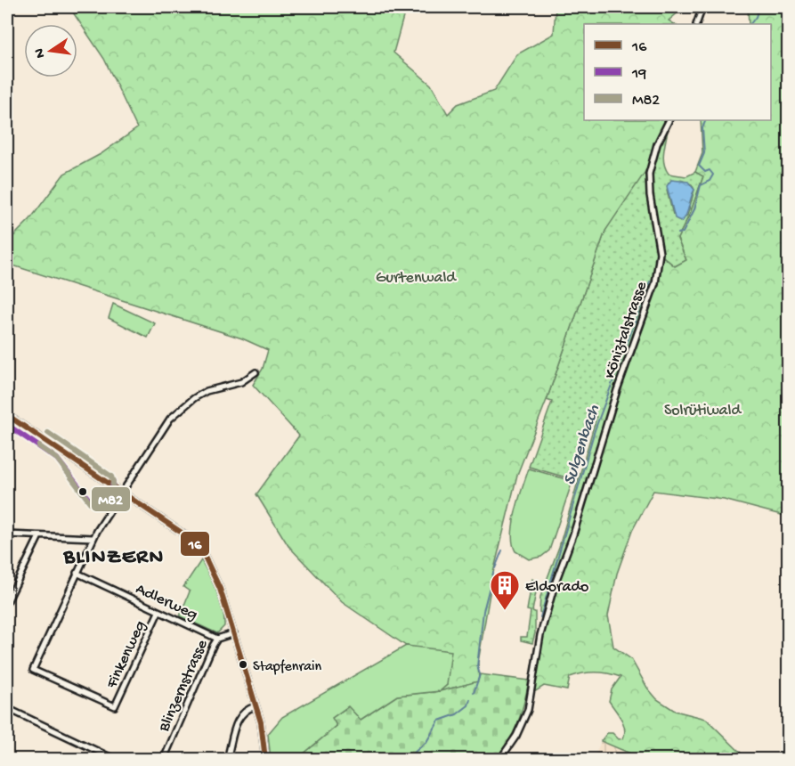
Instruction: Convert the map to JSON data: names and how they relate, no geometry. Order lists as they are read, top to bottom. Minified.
{"streets":{"street":["Köniztalstrasse","Adlerweg","Finkenweg","Blinzernstrasse"]},"crossings":[["Adlerweg","Finkenweg"],["Adlerweg","Blinzernstrasse"]],"districts":["BLINZERN"],"water":["Sulgenbach"],"parks":["Gurtenwald","Solrütiwald"],"places":{"building":["Eldorado"],"other":["Stapfenrain"]},"lines":["transit line 16","transit line 19","transit line M82"],"legend":["16","19","M82"],"north":"left"}
